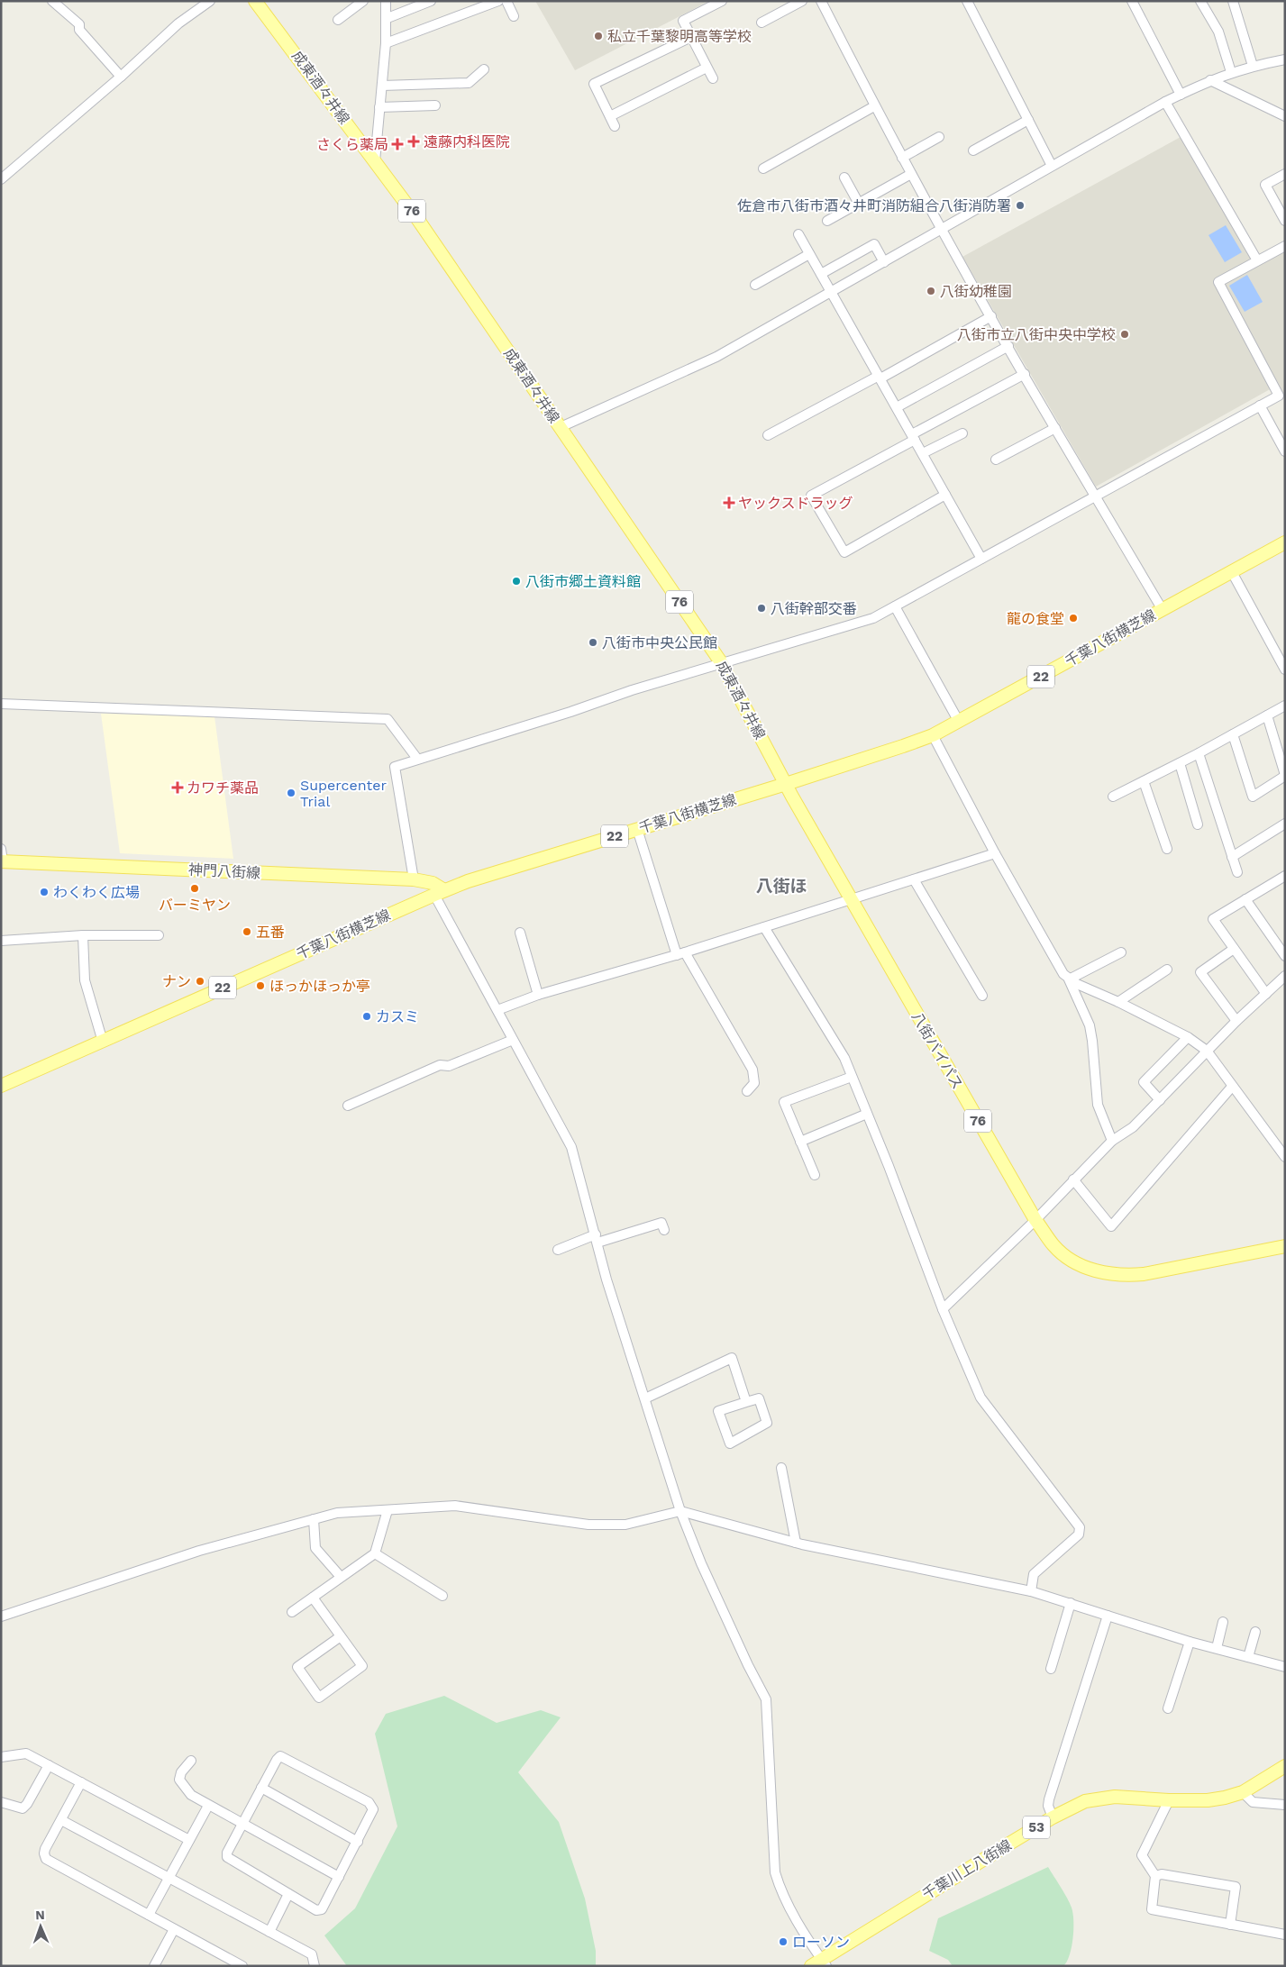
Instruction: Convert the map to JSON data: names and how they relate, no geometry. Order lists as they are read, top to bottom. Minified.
{"streets":{"main road":["成東酒々井線","76","千葉八街横芝線","22","神門八街線","八街バイパス","53","千葉川上八街線"]},"crossings":[["成東酒々井線","千葉八街横芝線"],["成東酒々井線","八街バイパス"],["千葉八街横芝線","神門八街線"],["千葉八街横芝線","八街バイパス"]],"districts":["八街ほ"],"places":{"other":["私立千葉黎明高等学校","佐倉市八街市酒々井町消防組合八街消防署","八街幼稚園","八街市立八街中央中学校","八街市郷土資料館","八街幹部交番","龍の食堂","八街市中央公民館","Supercenter Trial","バーミヤン","わくわく広場","五番","ナン","ほっかほっか亭","カスミ","ローソン"],"health":["遠藤内科医院","さくら薬局","ヤックスドラッグ","カワチ薬品"]},"north":"top"}
